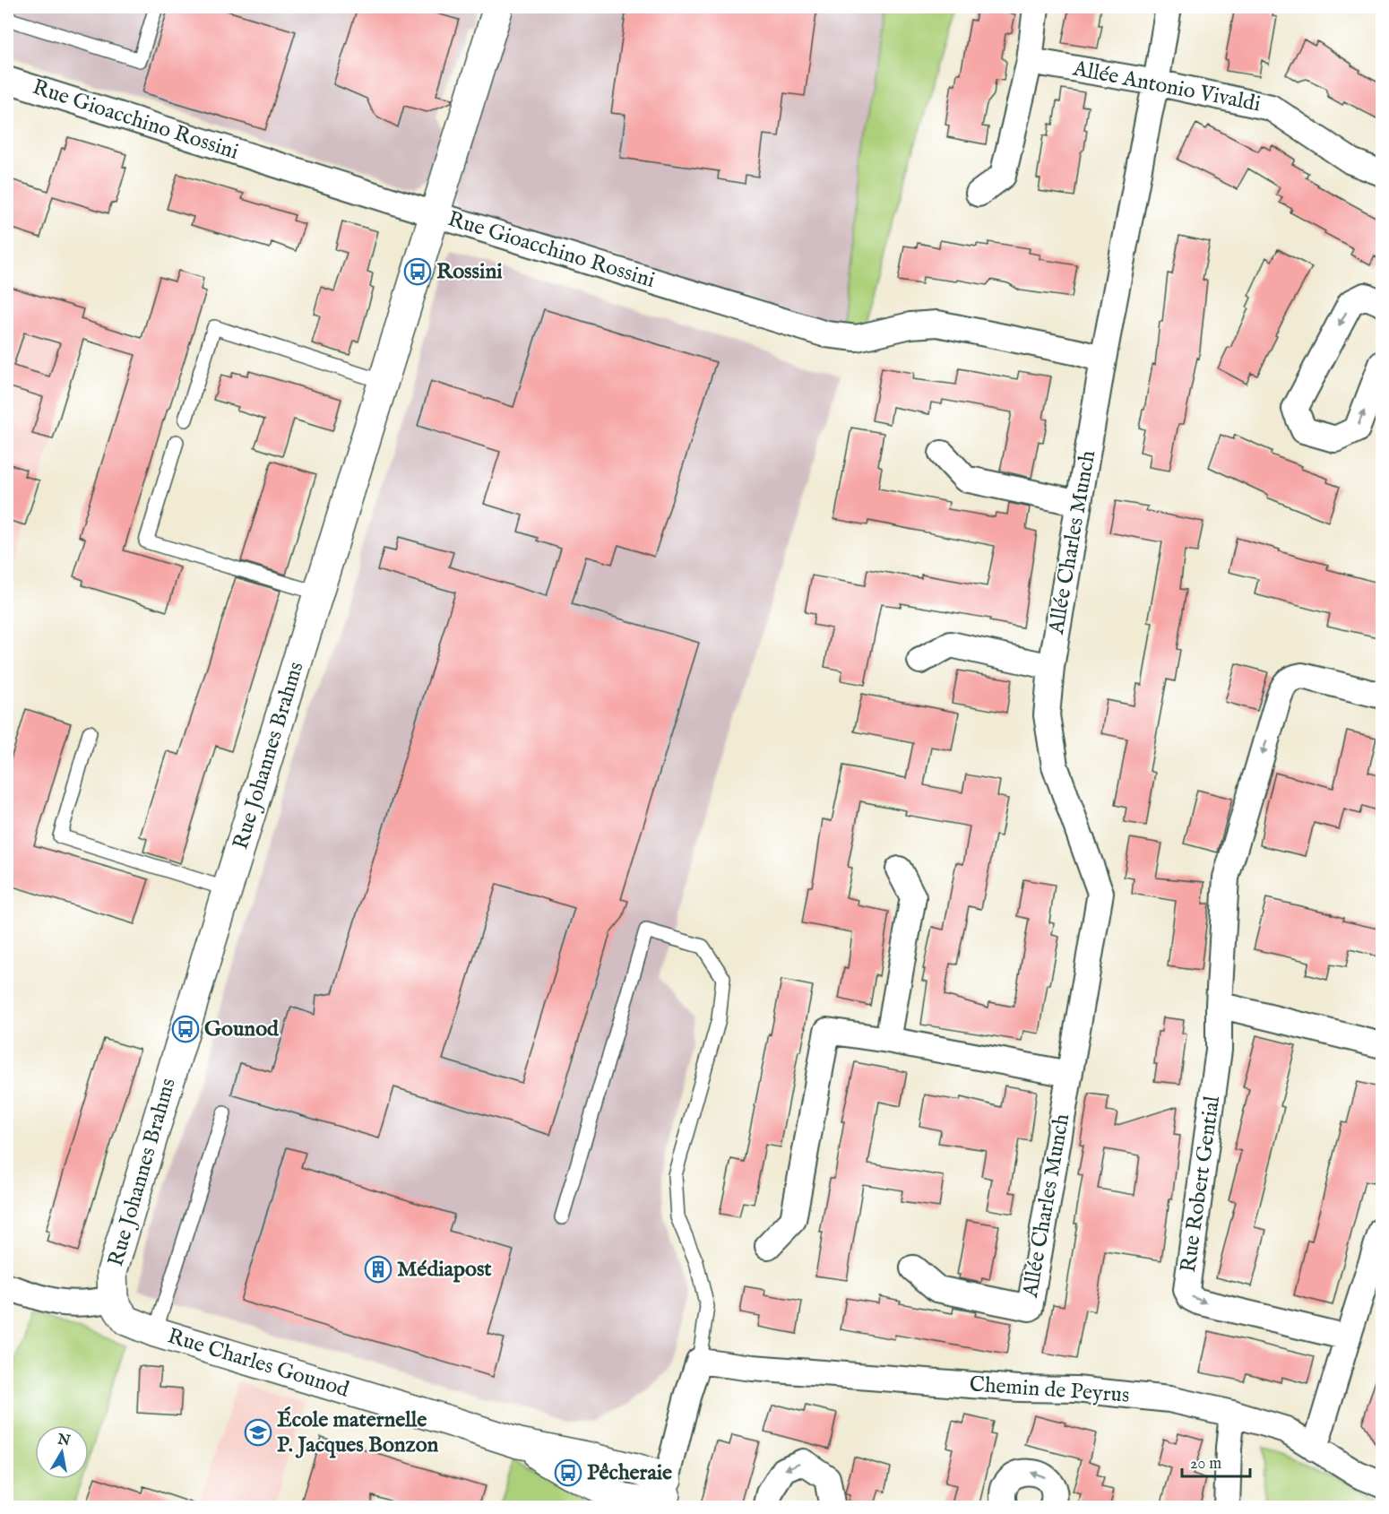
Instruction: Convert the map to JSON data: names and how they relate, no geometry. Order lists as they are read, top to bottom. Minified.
{"streets":{"street":["Allée Antonio Vivaldi","Rue Gioacchino Rossini","Allée Charles Munch","Rue Johannes Brahms","Rue Robert Gential","Rue Charles Gounod","Chemin de Peyrus"]},"crossings":[["Allée Antonio Vivaldi","Allée Charles Munch"],["Rue Gioacchino Rossini","Allée Charles Munch"],["Rue Gioacchino Rossini","Rue Johannes Brahms"],["Rue Johannes Brahms","Rue Charles Gounod"]],"places":{"bus stop":["Rossini","Gounod","Pêcheraie"],"building":["Médiapost"],"school or university":["École maternelle P. Jacques Bonzon"]},"scale_bar":"20 m","north":"top"}
